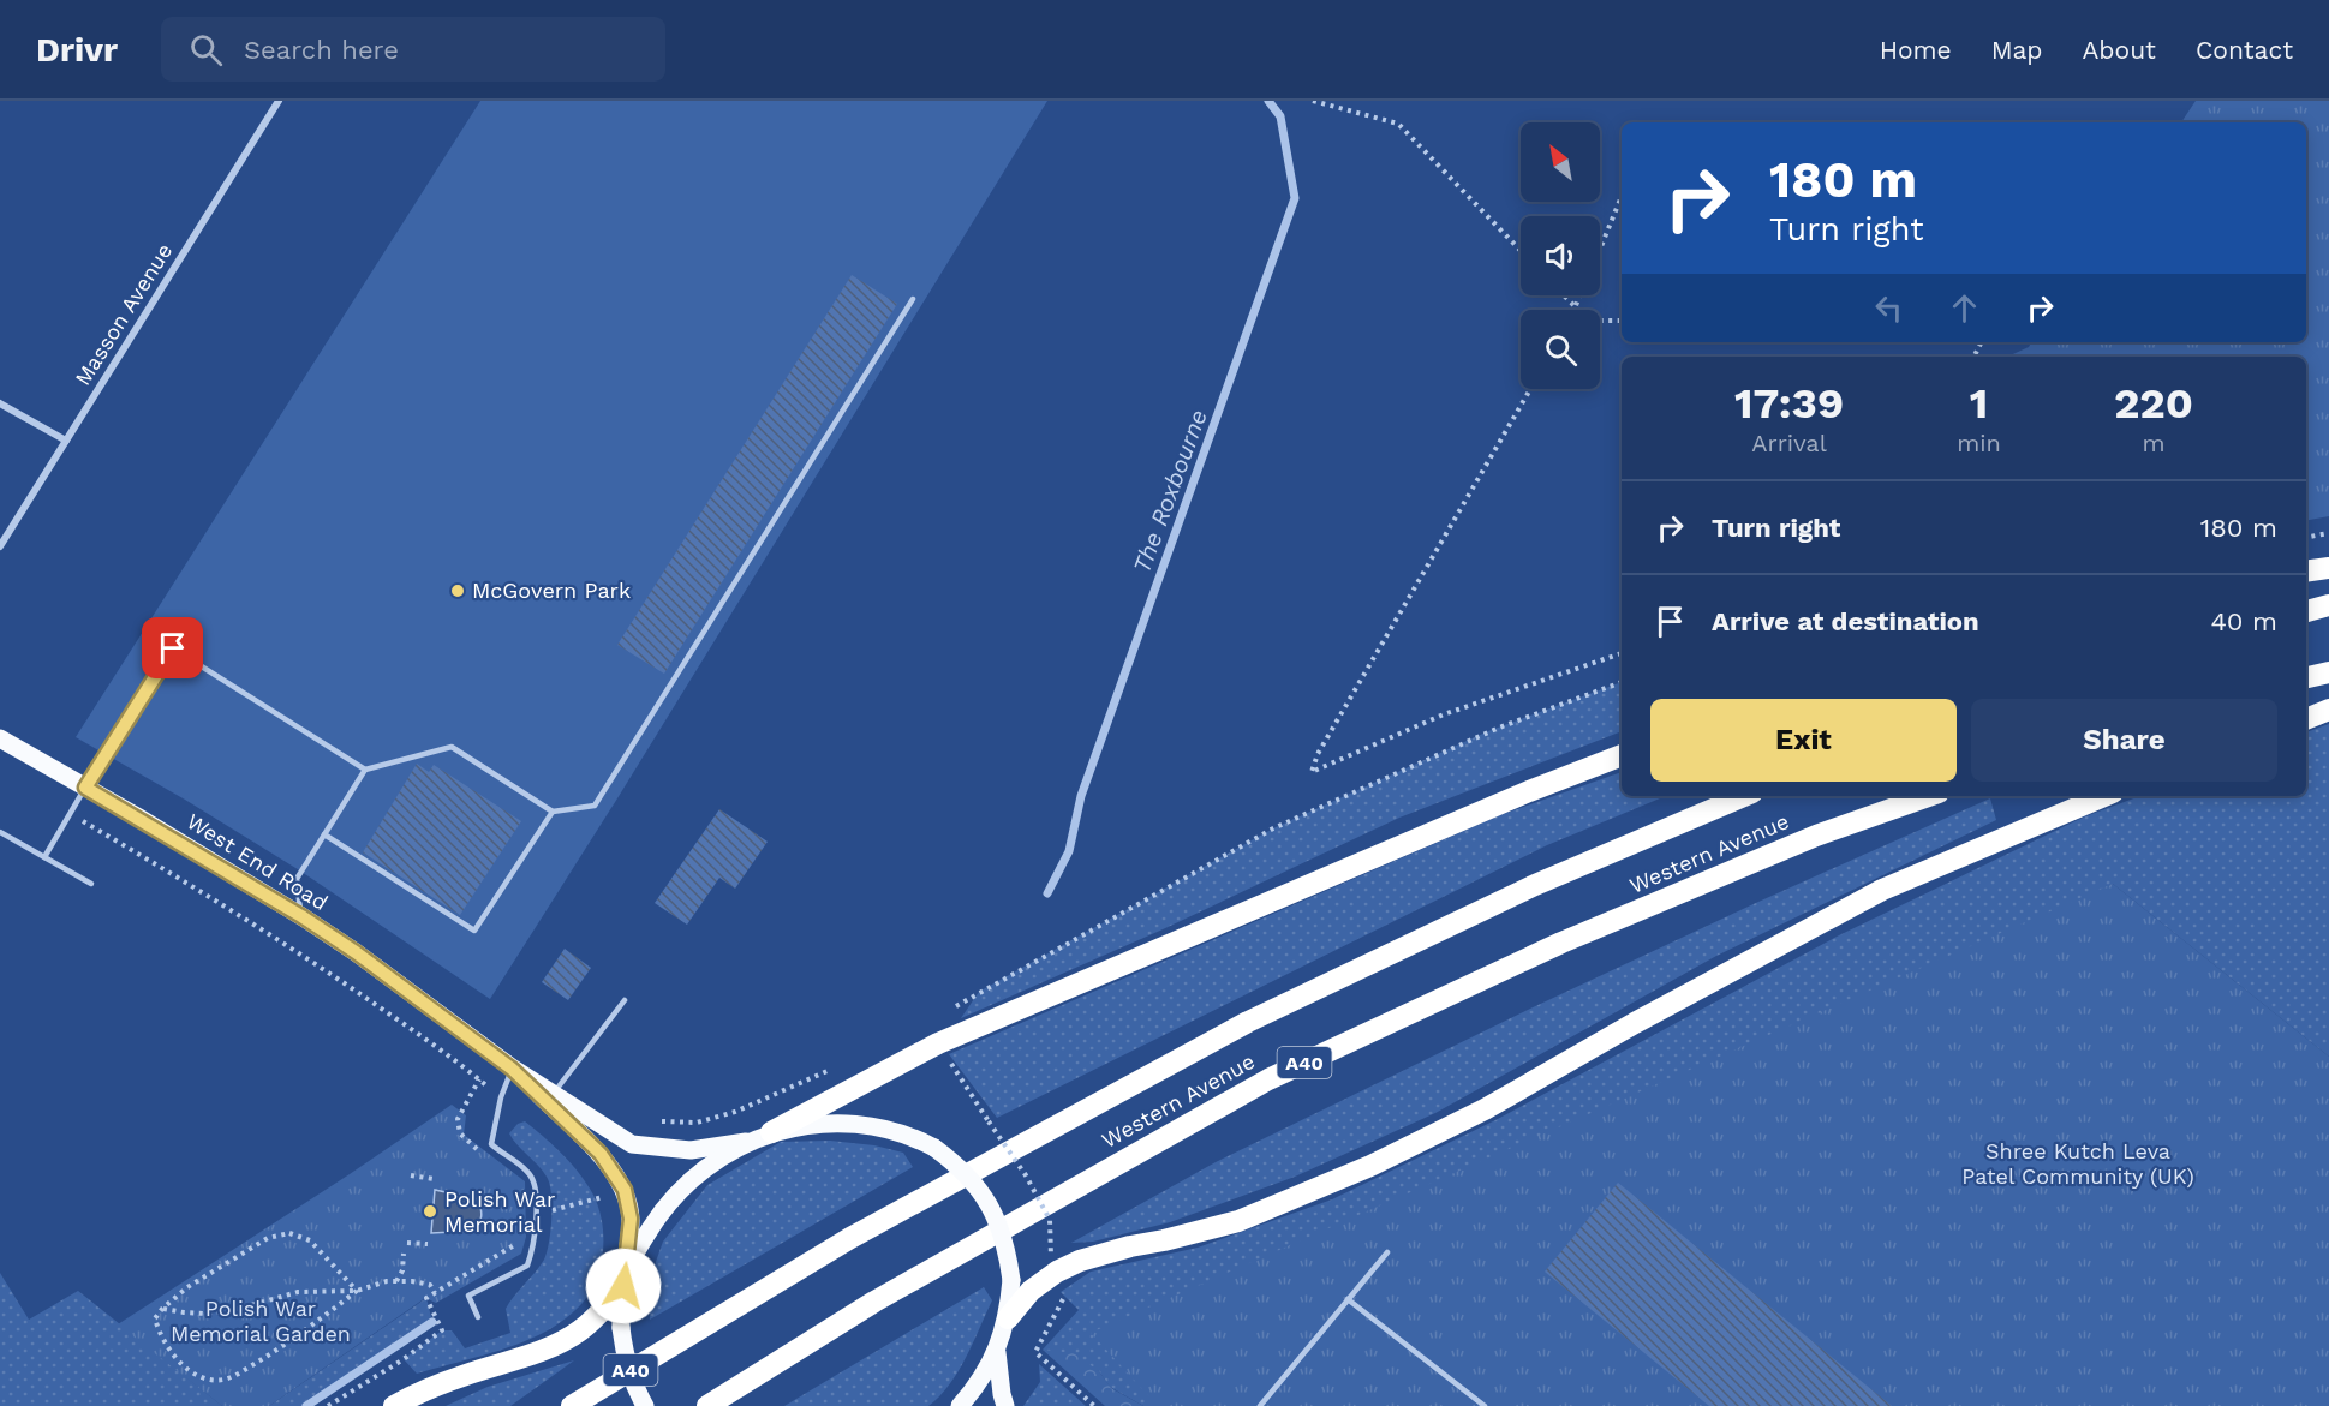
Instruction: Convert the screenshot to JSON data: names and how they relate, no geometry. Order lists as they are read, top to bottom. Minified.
{"streets":{"highway":["Western Avenue","A40"],"main road":["West End Road"],"street":["Masson Avenue"]},"water":["The Roxbourne"],"parks":["Shree Kutch Leva Patel Community (UK)","Polish War Memorial Garden"],"places":["McGovern Park","Polish War Memorial"],"north":"top left","page":{"header":"Drivr","search":"Search here","nav":["Home","Map","About","Contact"],"turn":["180 m","Turn right"],"eta":["17:39","Arrival","1","min","220","m"],"list":[{"name":"Turn right","value":"180 m"},{"name":"Arrive at destination","value":"40 m"}],"buttons":["Exit","Share"]}}
